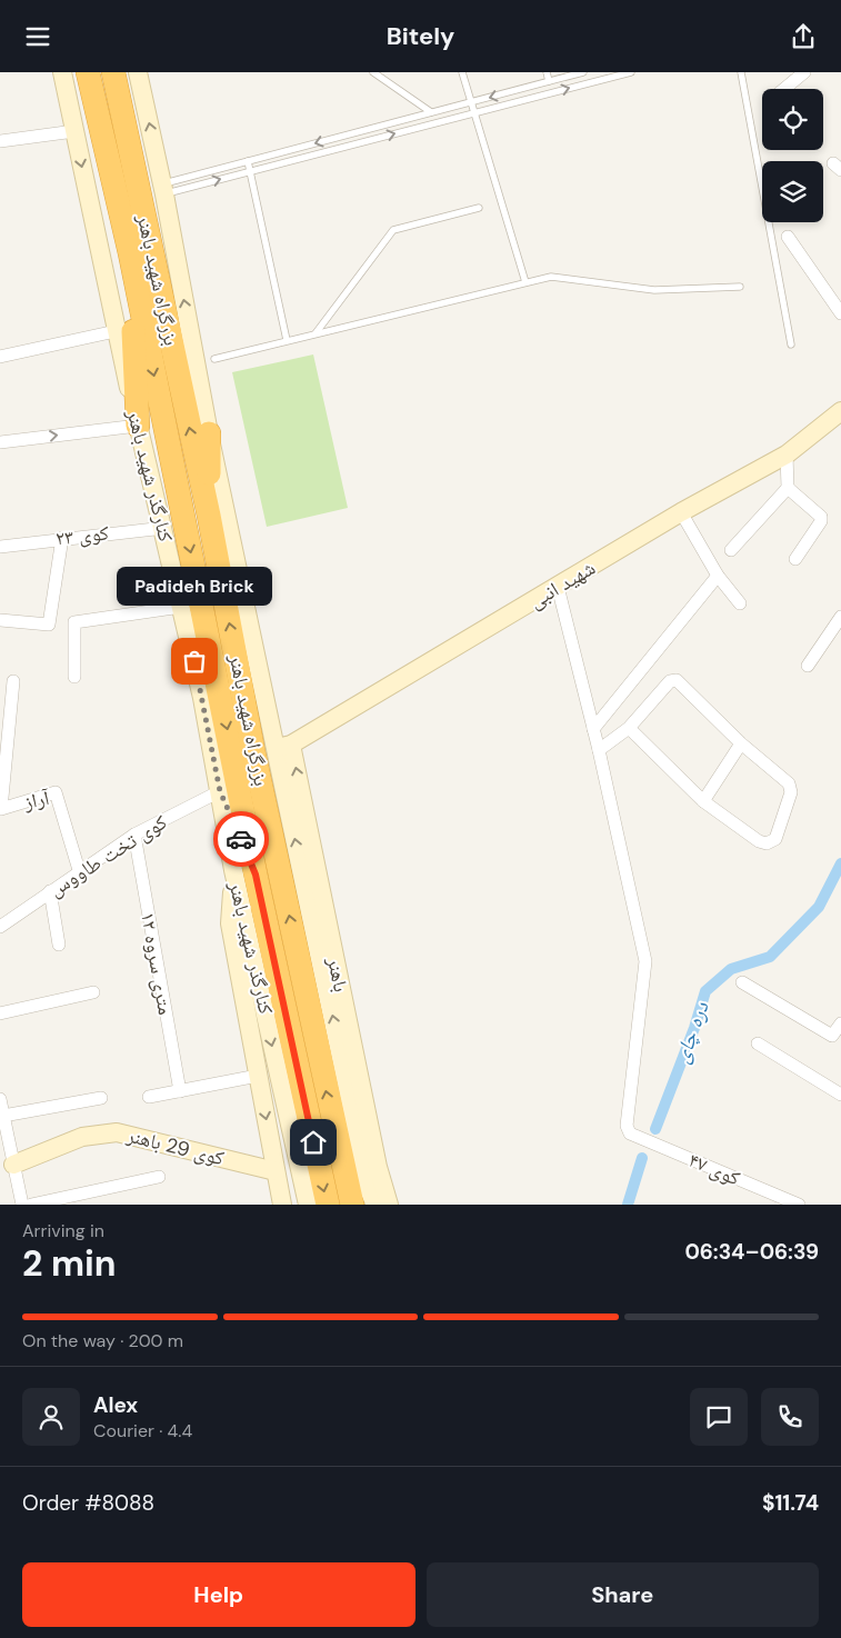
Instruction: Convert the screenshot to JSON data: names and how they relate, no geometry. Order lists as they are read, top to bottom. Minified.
{"streets":{"highway":["بزرگراه شهید باهنر"],"main road":["کنارگذر شهید باهنر","شهید انبی","باهنر","کوی 29 باهنر"],"street":["کوی ۲۳","آراز","کوی تخت طاووس","۱۲ متری سروه","کوی ۴۷"]},"crossings":[["کنارگذر شهید باهنر","کوی ۲۳"],["کنارگذر شهید باهنر","کوی تخت طاووس"],["شهید انبی","باهنر"],["آراز","کوی تخت طاووس"],["کوی تخت طاووس","۱۲ متری سروه"]],"water":["دره چای"],"places":["Padideh Brick"],"page":{"header":"Bitely","bubble":"Padideh Brick","heading":["2 min","Arriving in","06:34–06:39"],"panel":["Alex","Courier · 4.4","Order #8088","$11.74"],"bar":"On the way · 200 m","buttons":["Help","Share"]}}
